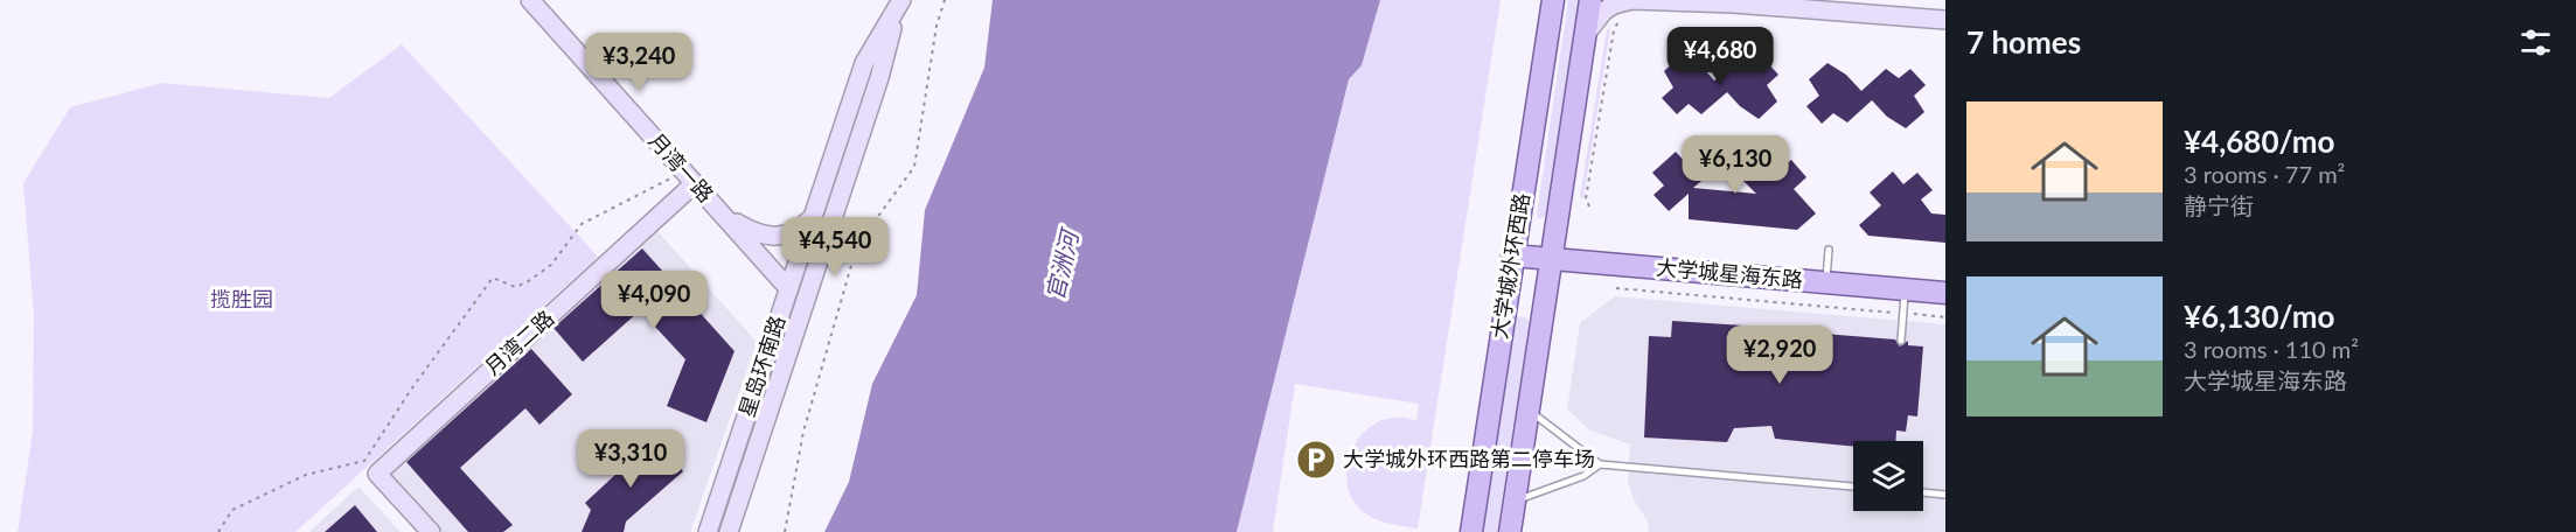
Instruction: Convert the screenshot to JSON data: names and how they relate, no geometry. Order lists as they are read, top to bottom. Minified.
{"streets":{"main road":["大学城外环西路","大学城星海东路"],"street":["月湾一路","月湾二路","星岛环南路"]},"crossings":[["月湾一路","月湾二路"],["月湾一路","星岛环南路"],["大学城外环西路","大学城星海东路"]],"water":["官洲河"],"parks":["揽胜园"],"places":{"parking":["大学城外环西路第二停车场"]},"page":{"heading":"7 homes","price":["¥4,680","¥3,240","¥6,130","¥4,540","¥4,090","¥2,920","¥3,310"],"list":[{"name":"¥4,680/mo","note":"3 rooms · 77 m² · 静宁街"},{"name":"¥6,130/mo","note":"3 rooms · 110 m² · 大学城星海东路"}]}}
